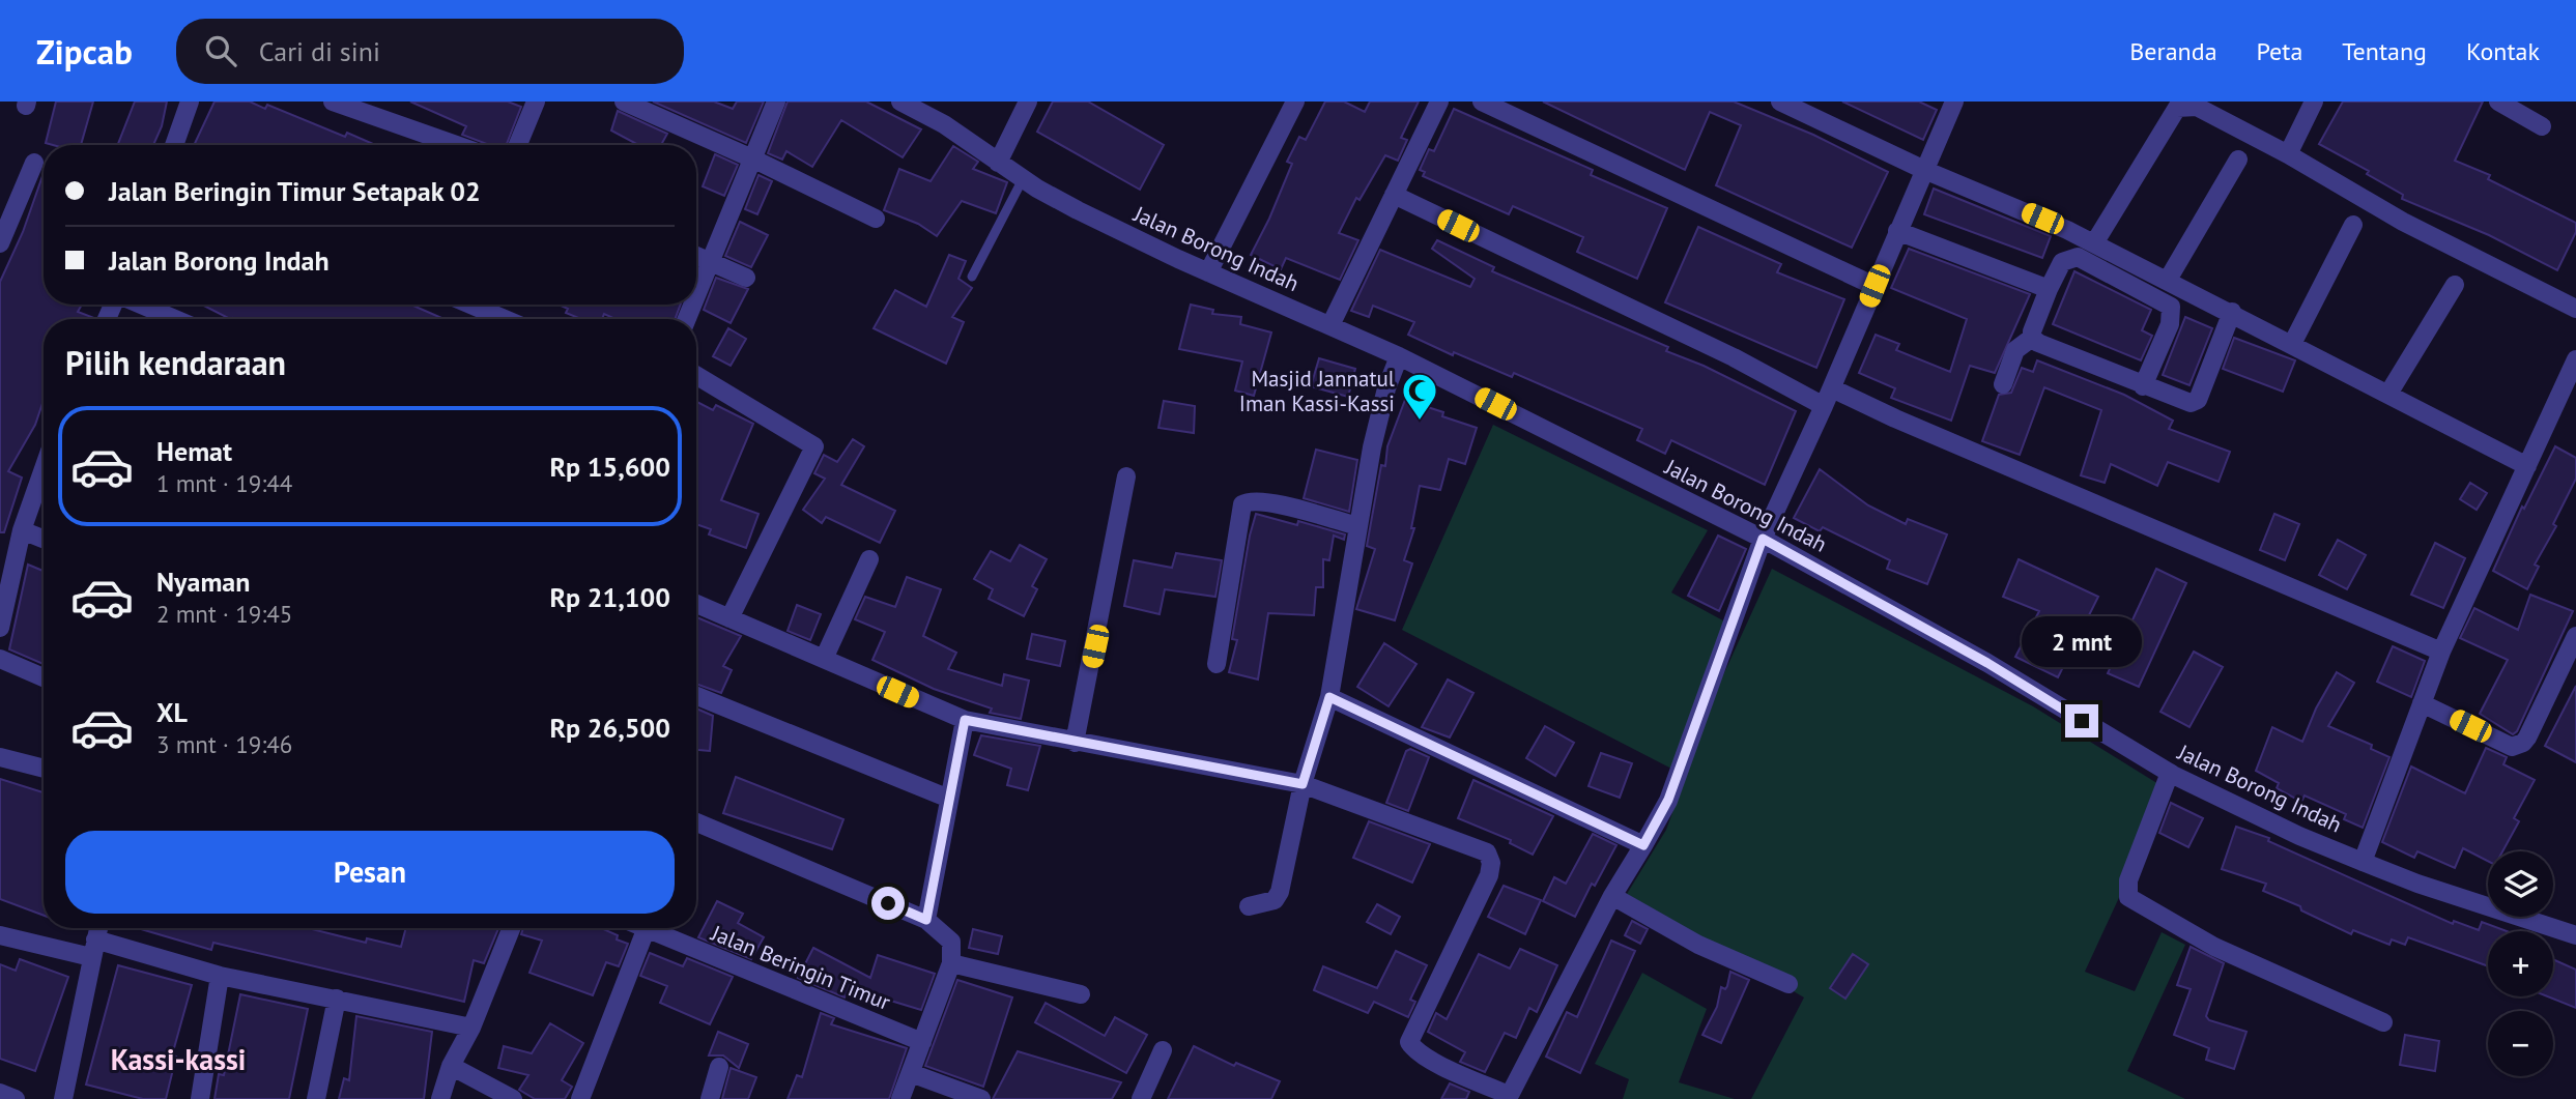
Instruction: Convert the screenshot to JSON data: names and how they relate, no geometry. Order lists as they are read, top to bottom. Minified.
{"streets":{"street":["Jalan Borong Indah","Jalan Beringin Timur"]},"districts":["Kassi-kassi"],"places":{"mosque":["Masjid Jannatul Iman Kassi-Kassi"]},"page":{"header":"Zipcab","search":"Cari di sini","nav":["Beranda","Peta","Tentang","Kontak"],"banner":["Jalan Beringin Timur Setapak 02","Jalan Borong Indah"],"heading":"Pilih kendaraan","list":[{"name":"Hemat","note":"1 mnt · 19:44","value":"Rp 15,600"},{"name":"Nyaman","note":"2 mnt · 19:45","value":"Rp 21,100"},{"name":"XL","note":"3 mnt · 19:46","value":"Rp 26,500"}],"bubble":"2 mnt","buttons":"Pesan","map_buttons":["+","−"]}}
